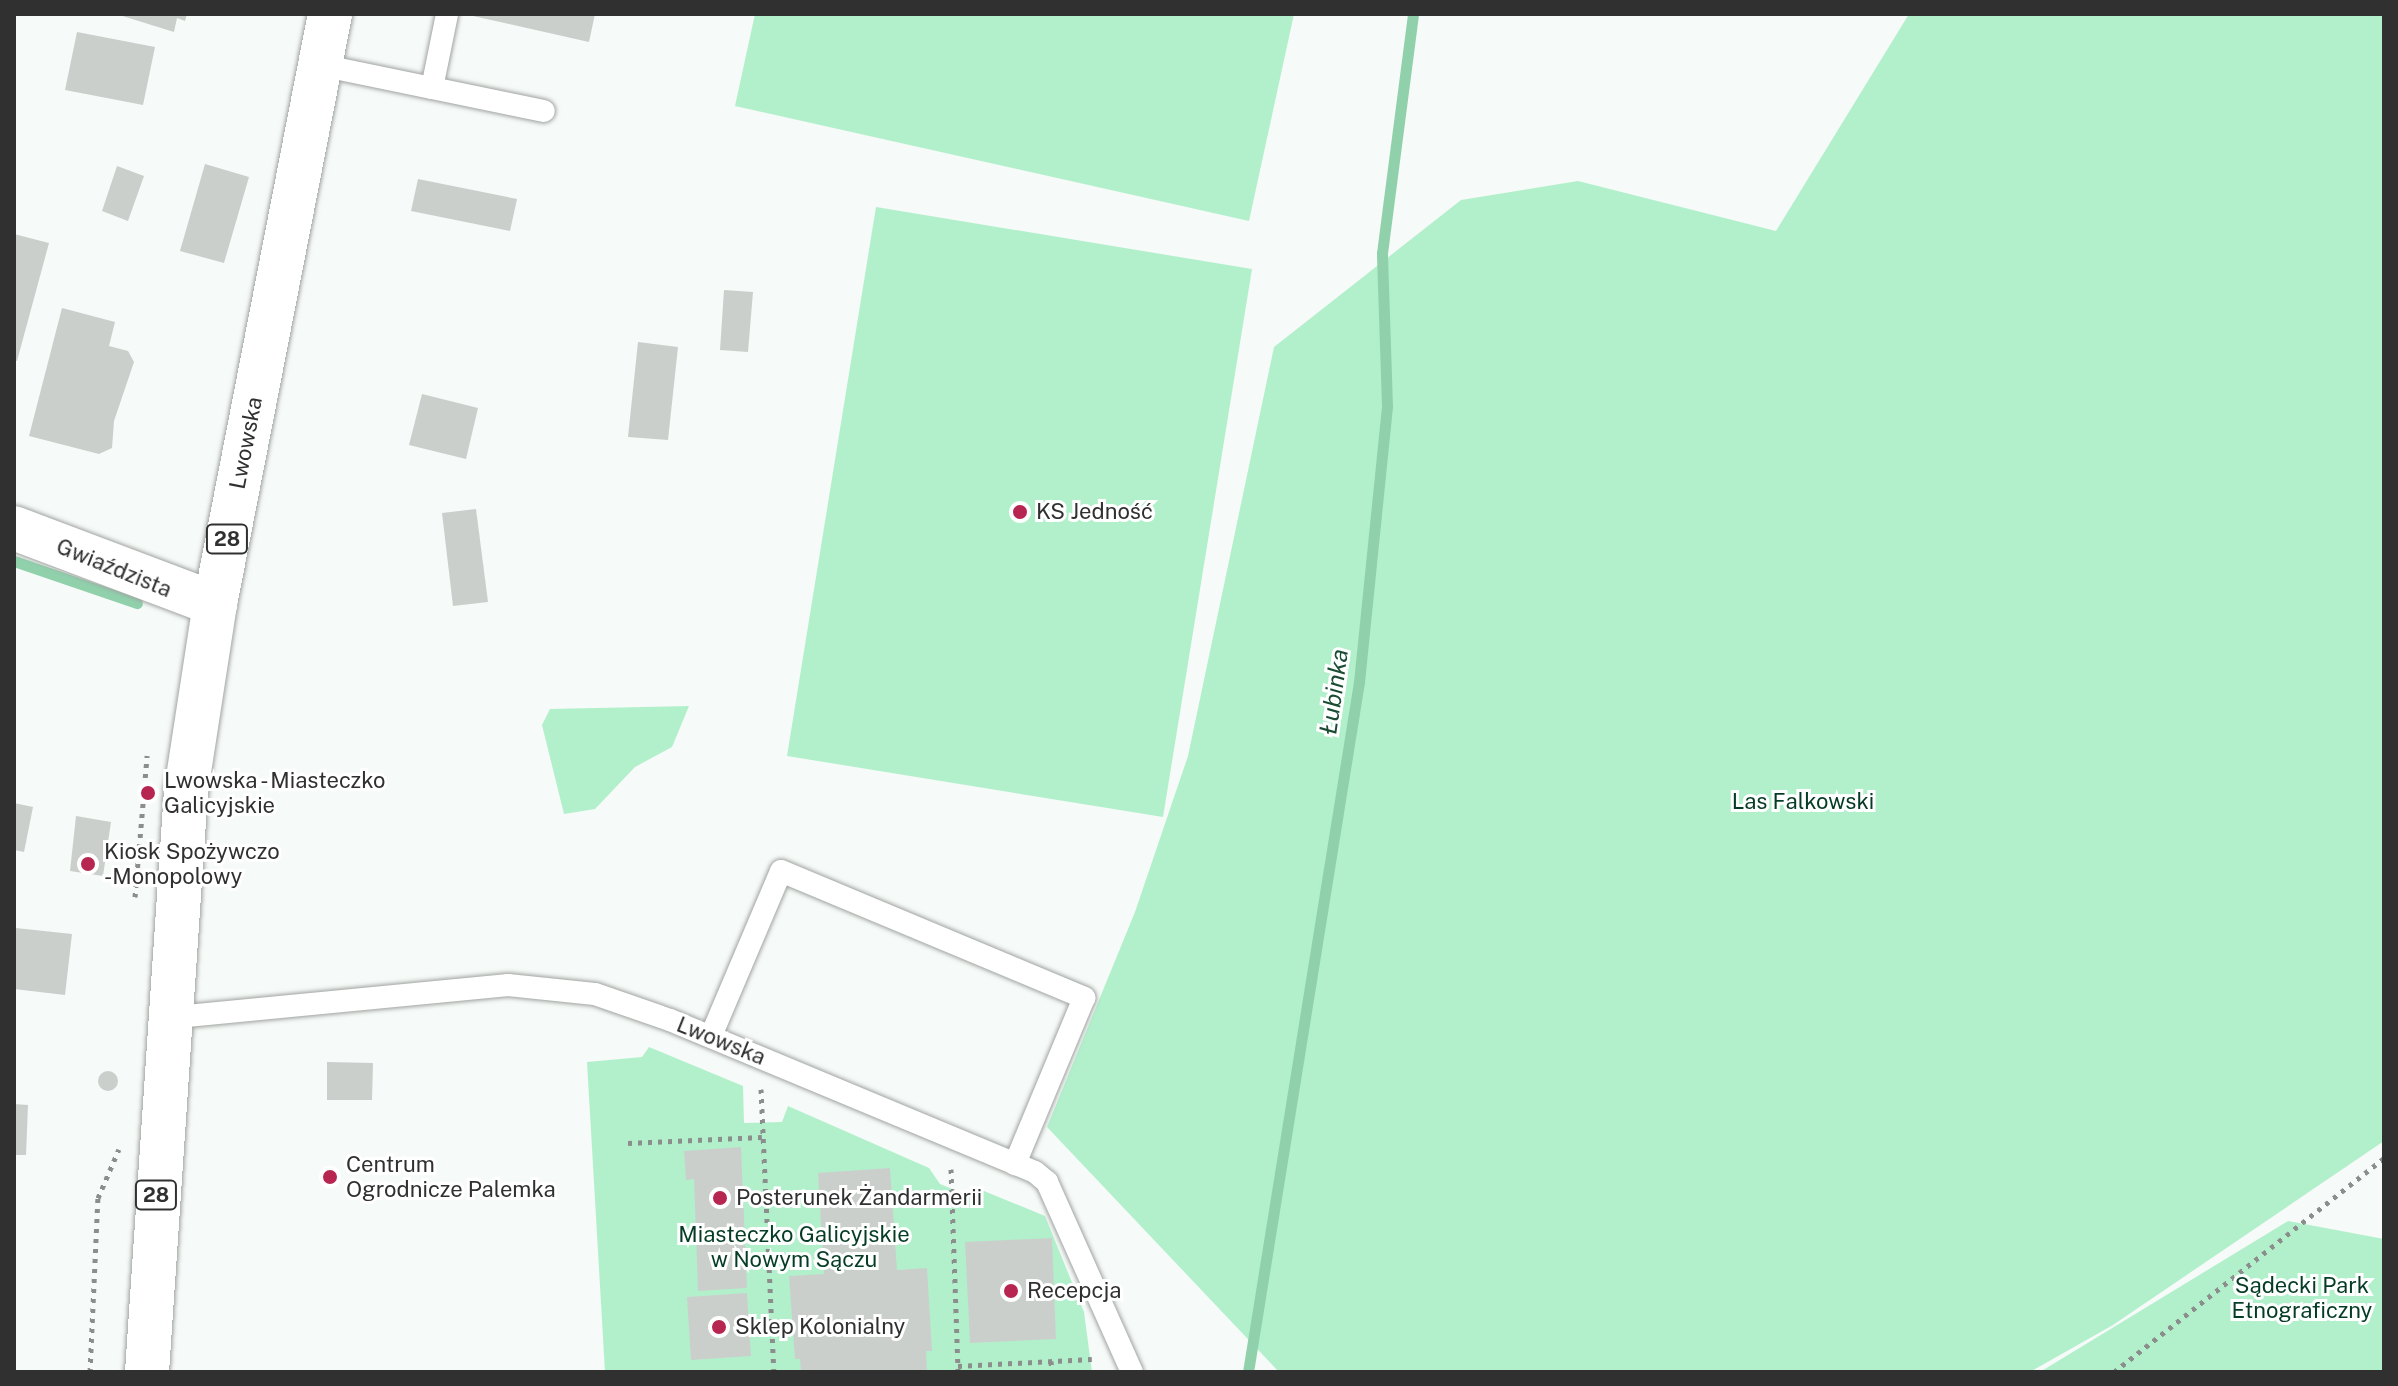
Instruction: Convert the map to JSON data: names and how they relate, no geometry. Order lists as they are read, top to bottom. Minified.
{"streets":{"main road":["Lwowska","28","Gwiaździsta"]},"crossings":[["Lwowska","Gwiaździsta"]],"water":["Łubinka"],"parks":["Las Falkowski","Miasteczko Galicyjskie w Nowym Sączu","Sądecki Park Etnograficzny"],"places":["KS Jedność","Lwowska - Miasteczko Galicyjskie","Kiosk Spożywczo -Monopolowy","Centrum Ogrodnicze Palemka","Posterunek Żandarmerii","Recepcja","Sklep Kolonialny"]}
